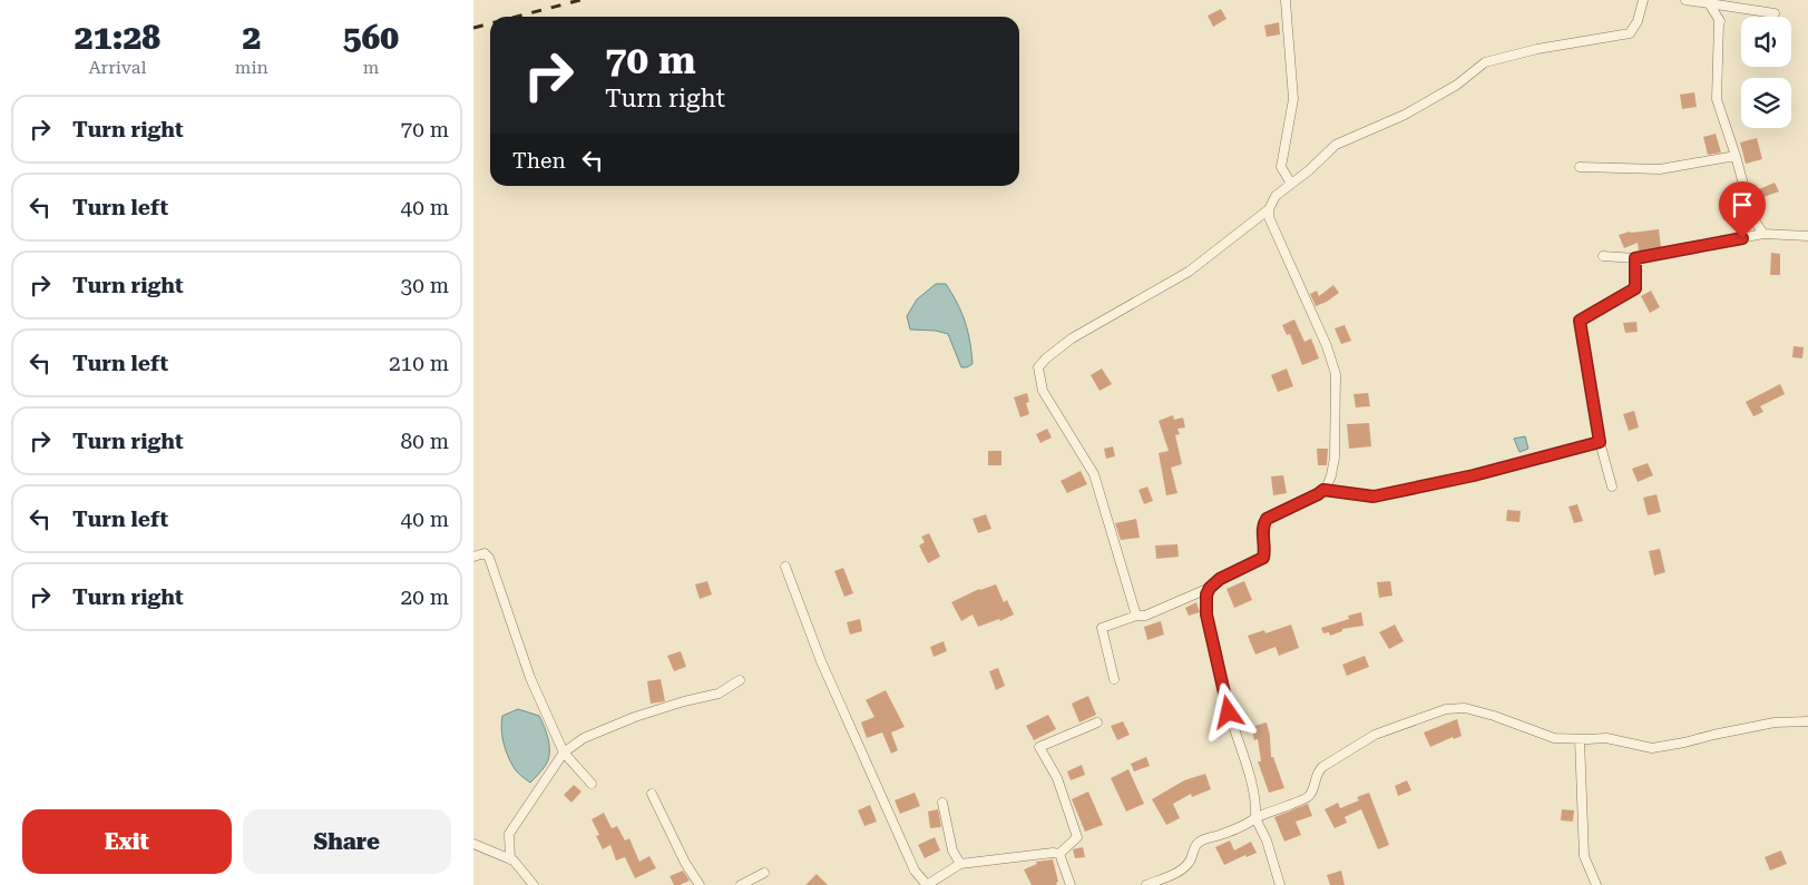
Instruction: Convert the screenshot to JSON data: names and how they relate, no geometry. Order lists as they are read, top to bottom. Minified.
{"page":{"eta":["21:28","Arrival","2","min","560","m"],"turn":["70 m","Turn right"],"list":[{"name":"Turn right","value":"70 m"},{"name":"Turn left","value":"40 m"},{"name":"Turn right","value":"30 m"},{"name":"Turn left","value":"210 m"},{"name":"Turn right","value":"80 m"},{"name":"Turn left","value":"40 m"},{"name":"Turn right","value":"20 m"}],"then":"Then","buttons":["Exit","Share"]}}
